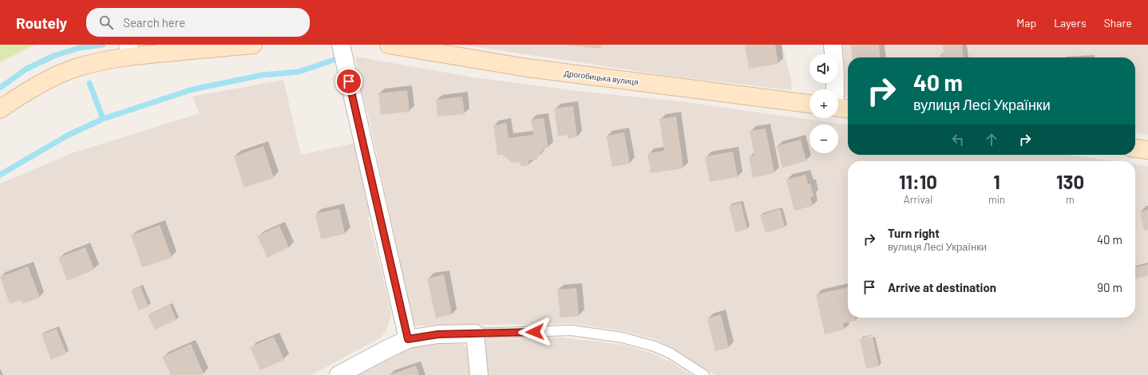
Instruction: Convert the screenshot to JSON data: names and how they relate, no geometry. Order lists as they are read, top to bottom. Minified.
{"streets":{"street":["Дрогобицька вулиця"]},"page":{"header":"Routely","search":"Search here","nav":["Map","Layers","Share"],"map_buttons":["+","−"],"turn":["40 m","вулиця Лесі Українки"],"eta":["11:10","Arrival","1","min","130","m"],"list":[{"name":"Turn right","note":"вулиця Лесі Українки","value":"40 m"},{"name":"Arrive at destination","value":"90 m"}]}}
